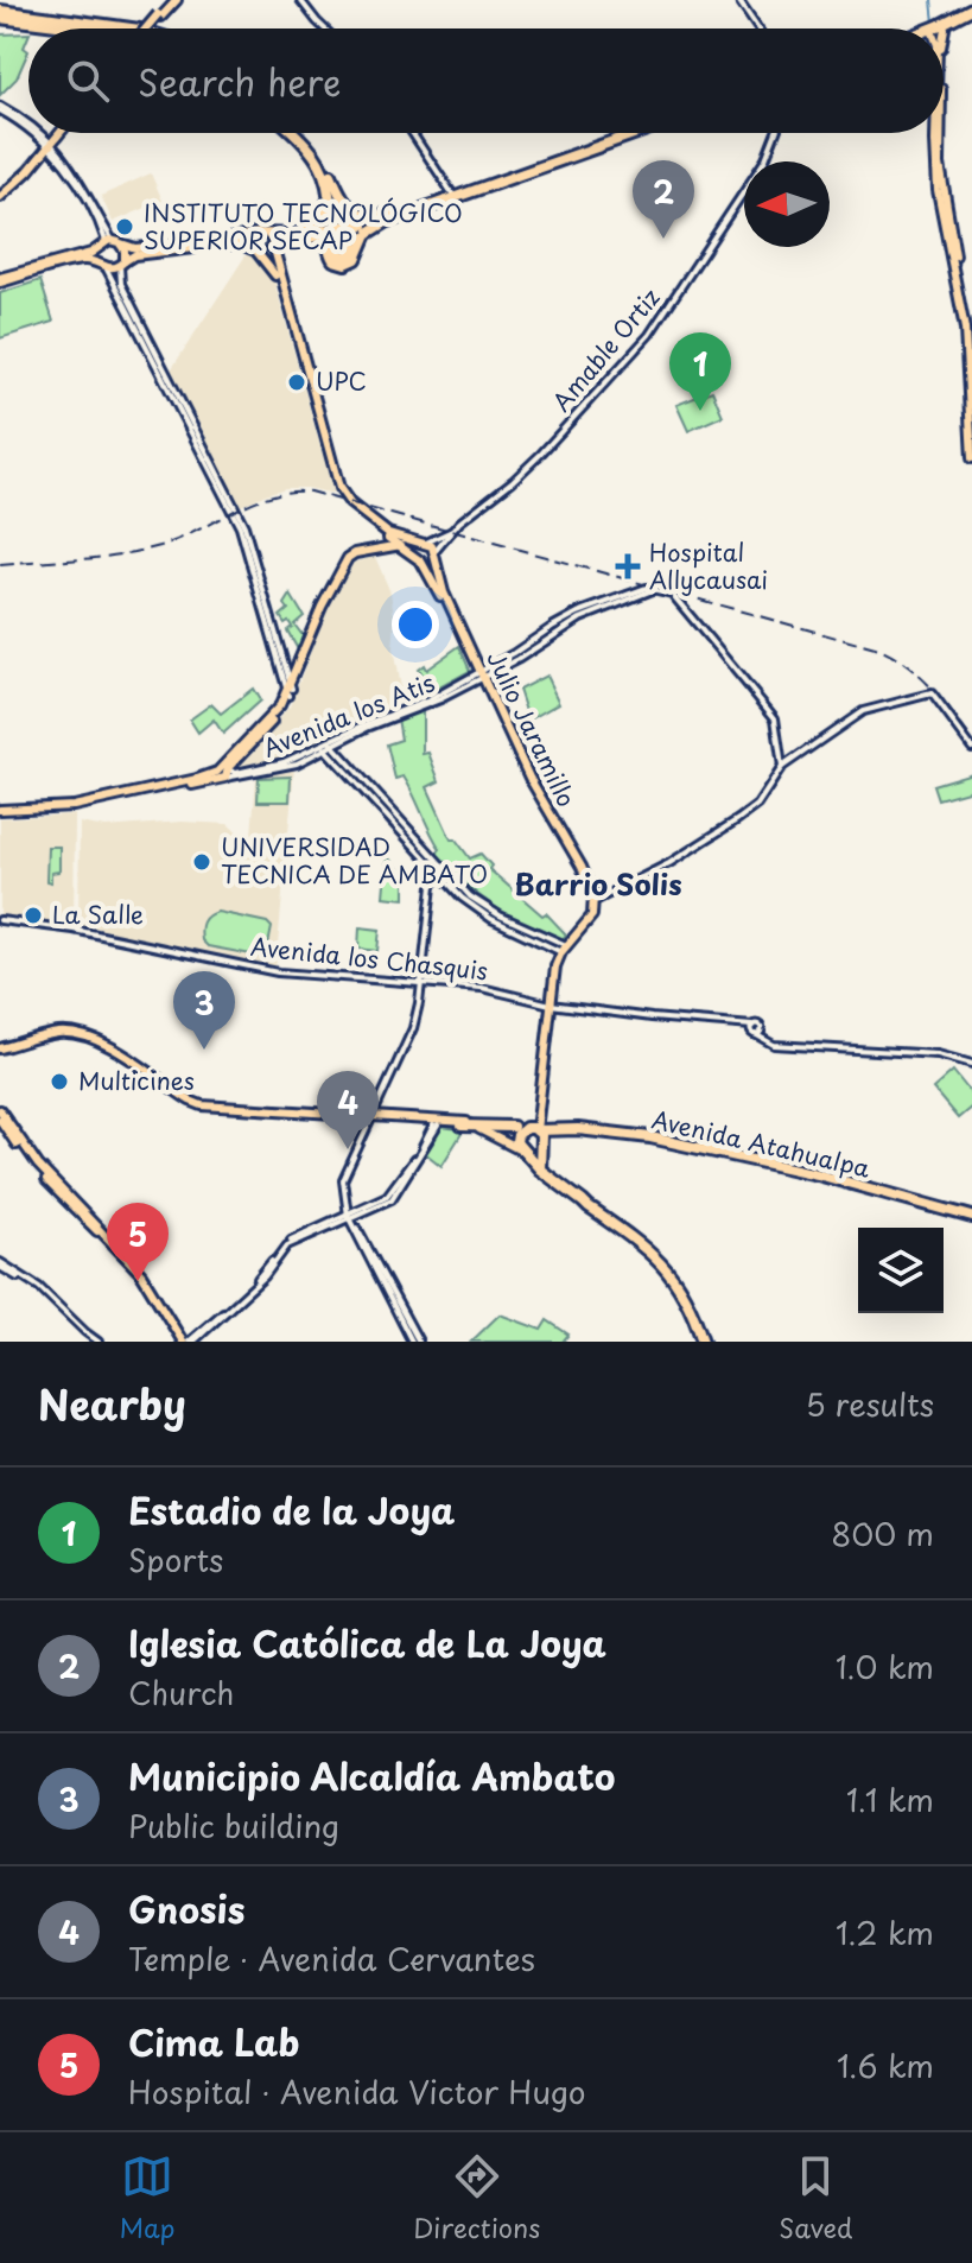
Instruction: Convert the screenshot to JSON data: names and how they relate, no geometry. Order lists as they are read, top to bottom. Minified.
{"streets":{"highway":["Avenida Atahualpa"],"main road":["Avenida los Atis","Julio Jaramillo"],"street":["Amable Ortiz","Avenida los Chasquis"]},"crossings":[["Amable Ortiz","Avenida los Atis"],["Amable Ortiz","Julio Jaramillo"],["Avenida los Atis","Julio Jaramillo"]],"districts":["Barrio Solis"],"places":{"other":["INSTITUTO TECNOLÓGICO SUPERIOR SECAP","UPC","UNIVERSIDAD TECNICA DE AMBATO","La Salle","Multicines"],"health":["Hospital Allycausai"]},"north":"left","page":{"search":"Search here","pins":["2","1","3","4","5"],"heading":["Nearby","5 results"],"list":[{"mark":"1","name":"Estadio de la Joya","note":"Sports","value":"800 m"},{"mark":"2","name":"Iglesia Católica de La Joya","note":"Church","value":"1.0 km"},{"mark":"3","name":"Municipio Alcaldía Ambato","note":"Public building","value":"1.1 km"},{"mark":"4","name":"Gnosis","note":"Temple · Avenida Cervantes","value":"1.2 km"},{"mark":"5","name":"Cima Lab","note":"Hospital · Avenida Victor Hugo","value":"1.6 km"}],"nav":["Map","Directions","Saved"]}}
